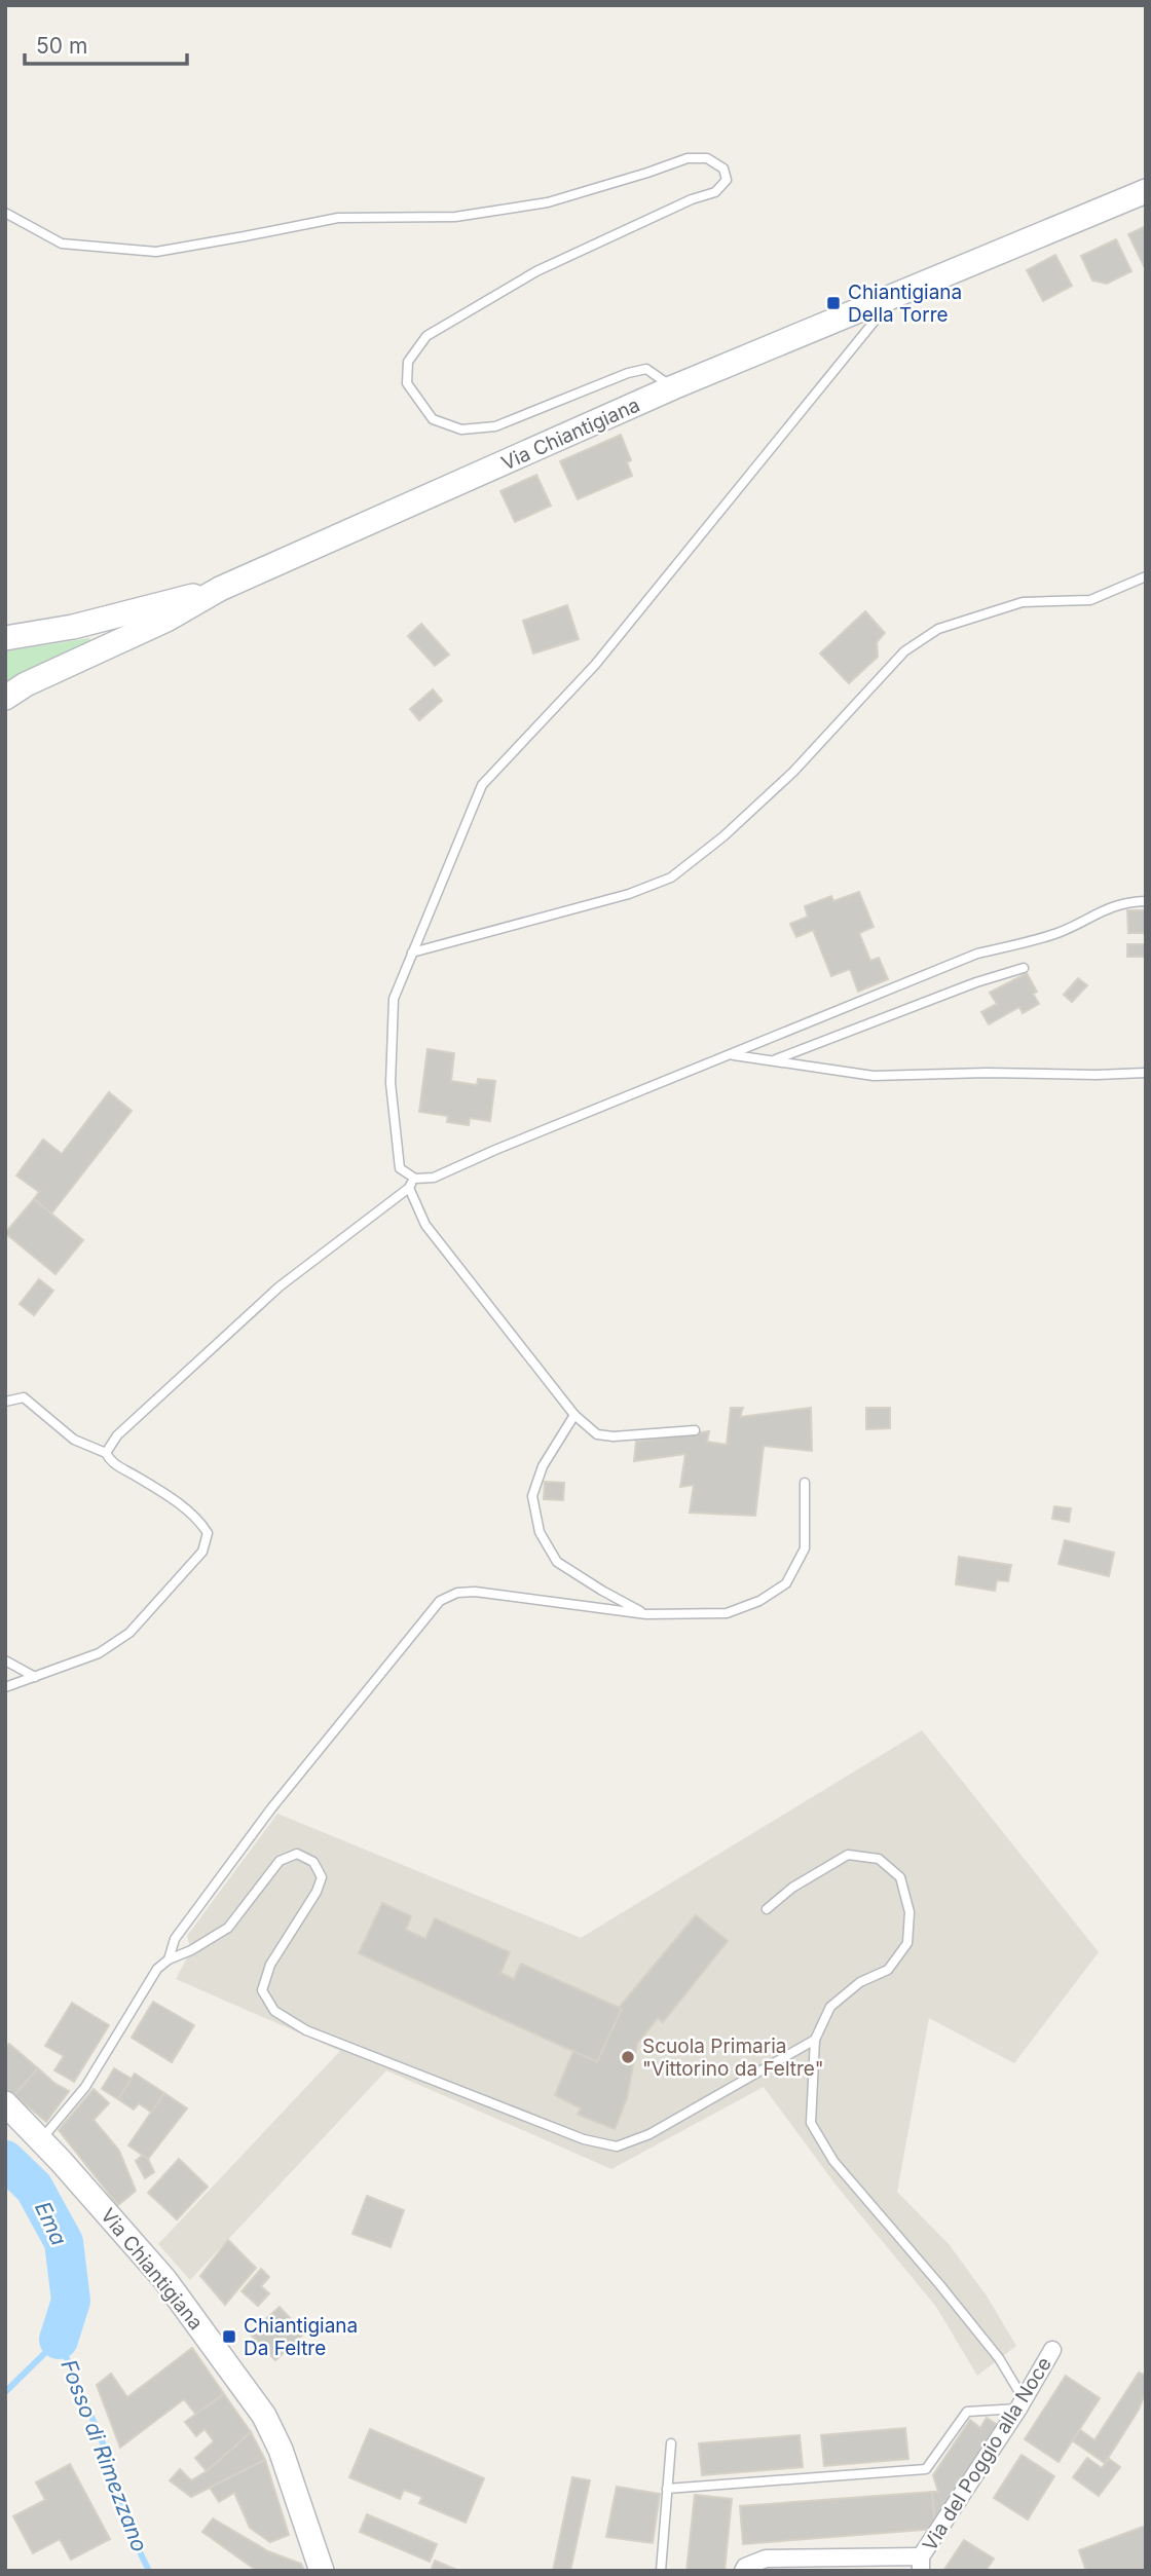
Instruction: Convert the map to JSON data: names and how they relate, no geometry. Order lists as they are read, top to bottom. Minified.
{"streets":{"street":["Via Chiantigiana","Via del Poggio alla Noce"]},"water":["Ema","Fosso di Rimezzano"],"places":{"transit":["Chiantigiana Della Torre","Chiantigiana Da Feltre"],"other":["Scuola Primaria \"Vittorino da Feltre\""]},"scale_bar":"50 m"}
